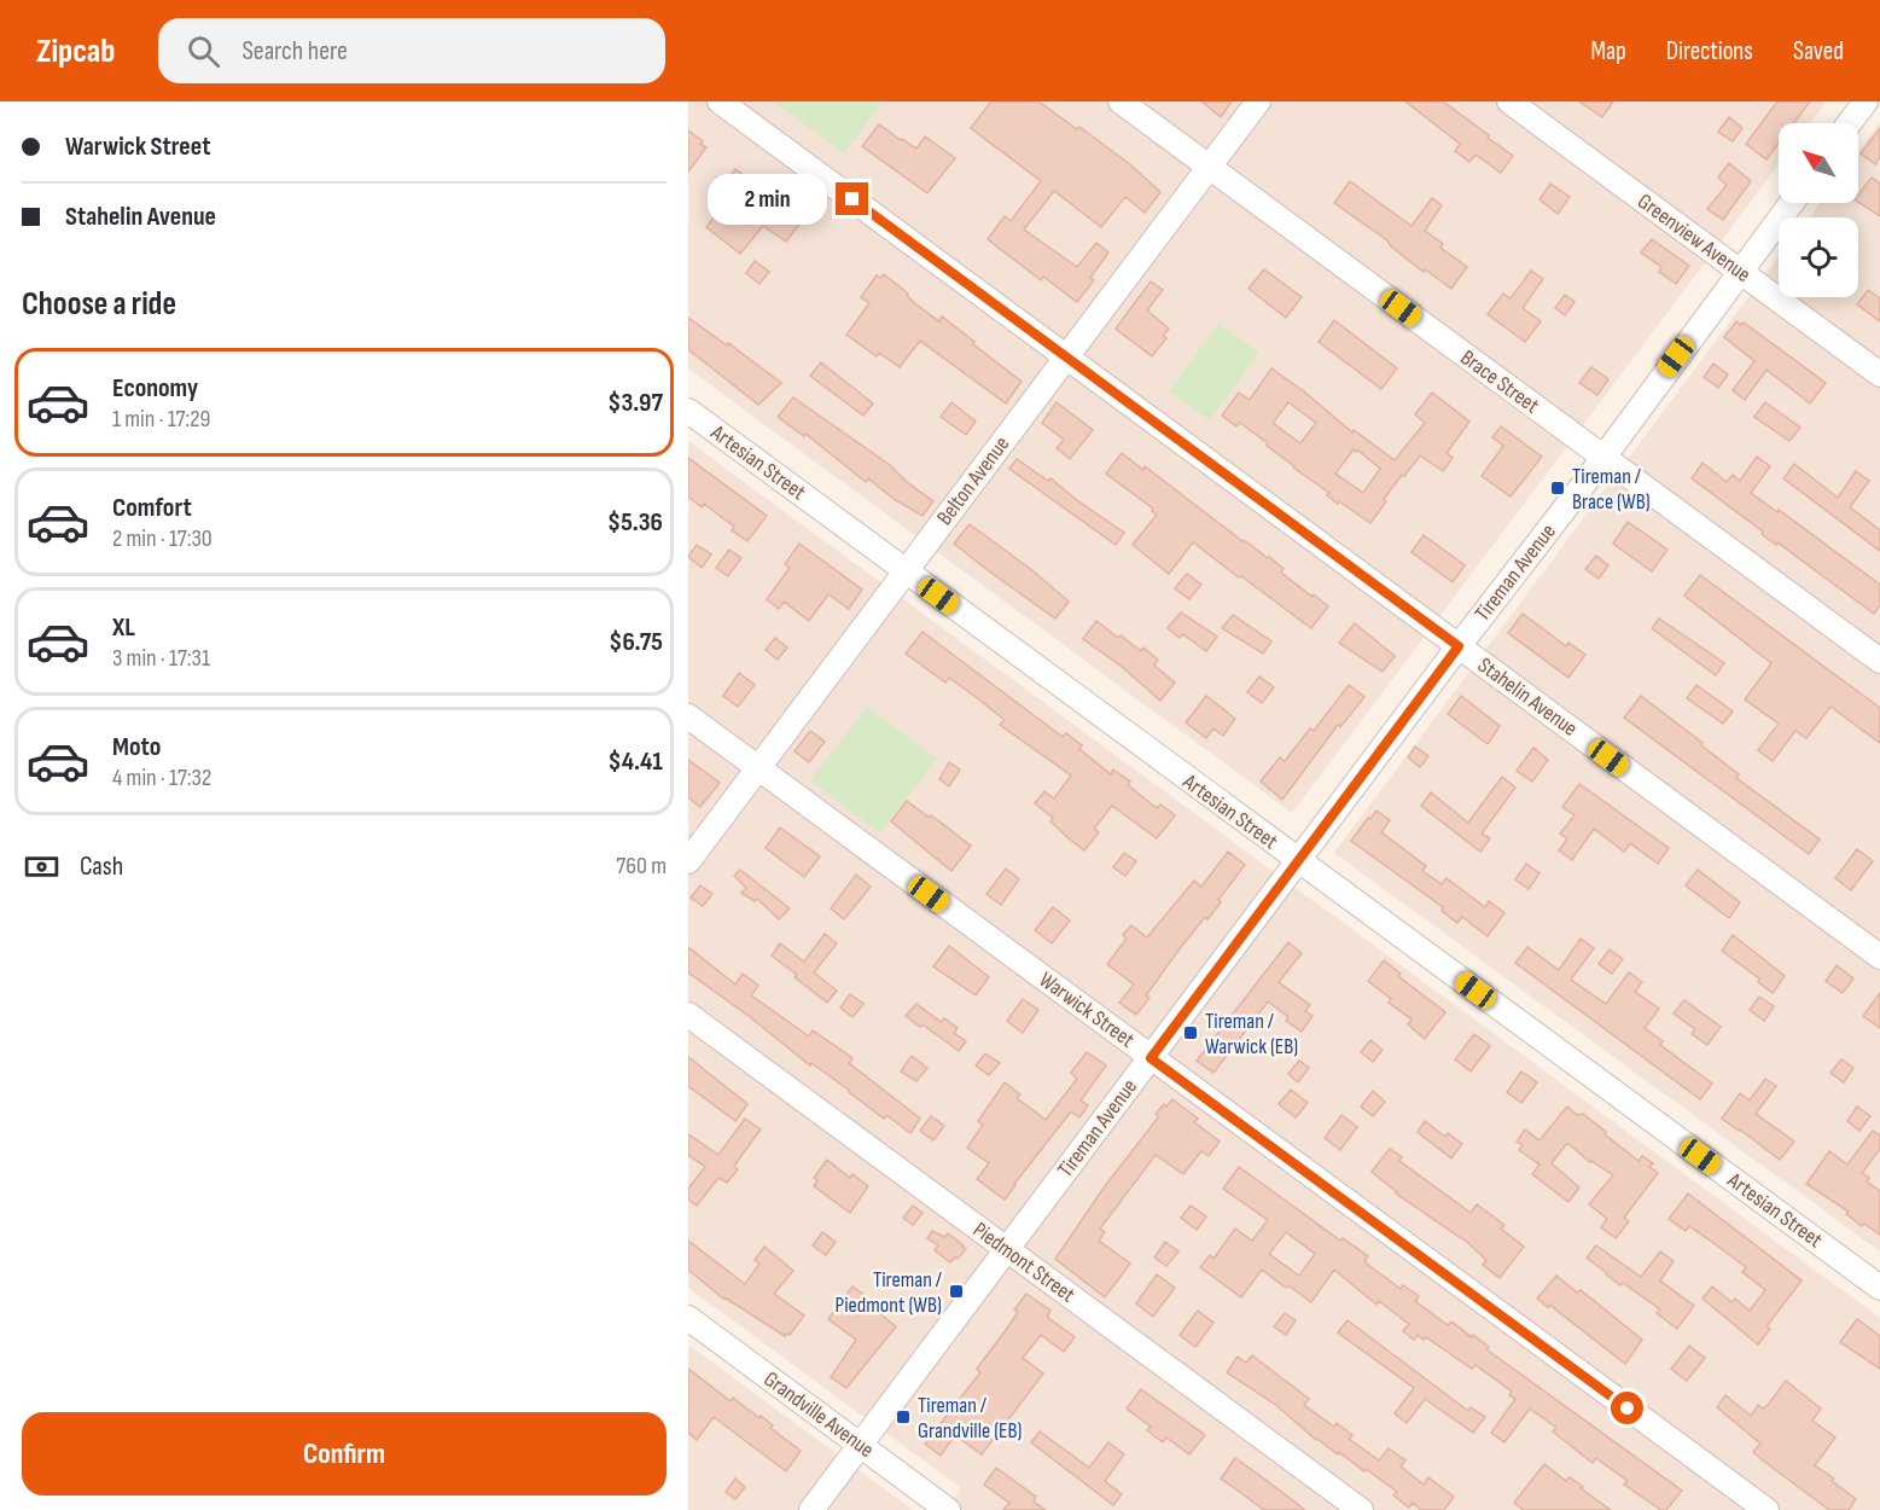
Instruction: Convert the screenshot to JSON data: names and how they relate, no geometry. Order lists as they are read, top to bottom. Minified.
{"streets":{"street":["Greenview Avenue","Brace Street","Artesian Street","Belton Avenue","Tireman Avenue","Stahelin Avenue","Warwick Street","Piedmont Street","Grandville Avenue"]},"crossings":[["Greenview Avenue","Tireman Avenue"],["Brace Street","Belton Avenue"],["Brace Street","Tireman Avenue"],["Artesian Street","Belton Avenue"],["Artesian Street","Tireman Avenue"],["Belton Avenue","Stahelin Avenue"],["Belton Avenue","Warwick Street"],["Tireman Avenue","Stahelin Avenue"],["Tireman Avenue","Warwick Street"],["Tireman Avenue","Piedmont Street"],["Tireman Avenue","Grandville Avenue"]],"places":{"transit":["Tireman / Brace (WB)","Tireman / Warwick (EB)","Tireman / Piedmont (WB)","Tireman / Grandville (EB)"]},"north":"top left","page":{"header":"Zipcab","search":"Search here","nav":["Map","Directions","Saved"],"banner":["Warwick Street","Stahelin Avenue"],"bubble":"2 min","heading":"Choose a ride","list":[{"name":"Economy","note":"1 min · 17:29","value":"$3.97"},{"name":"Comfort","note":"2 min · 17:30","value":"$5.36"},{"name":"XL","note":"3 min · 17:31","value":"$6.75"},{"name":"Moto","note":"4 min · 17:32","value":"$4.41"}],"pay":["Cash","760 m"],"buttons":"Confirm"}}
